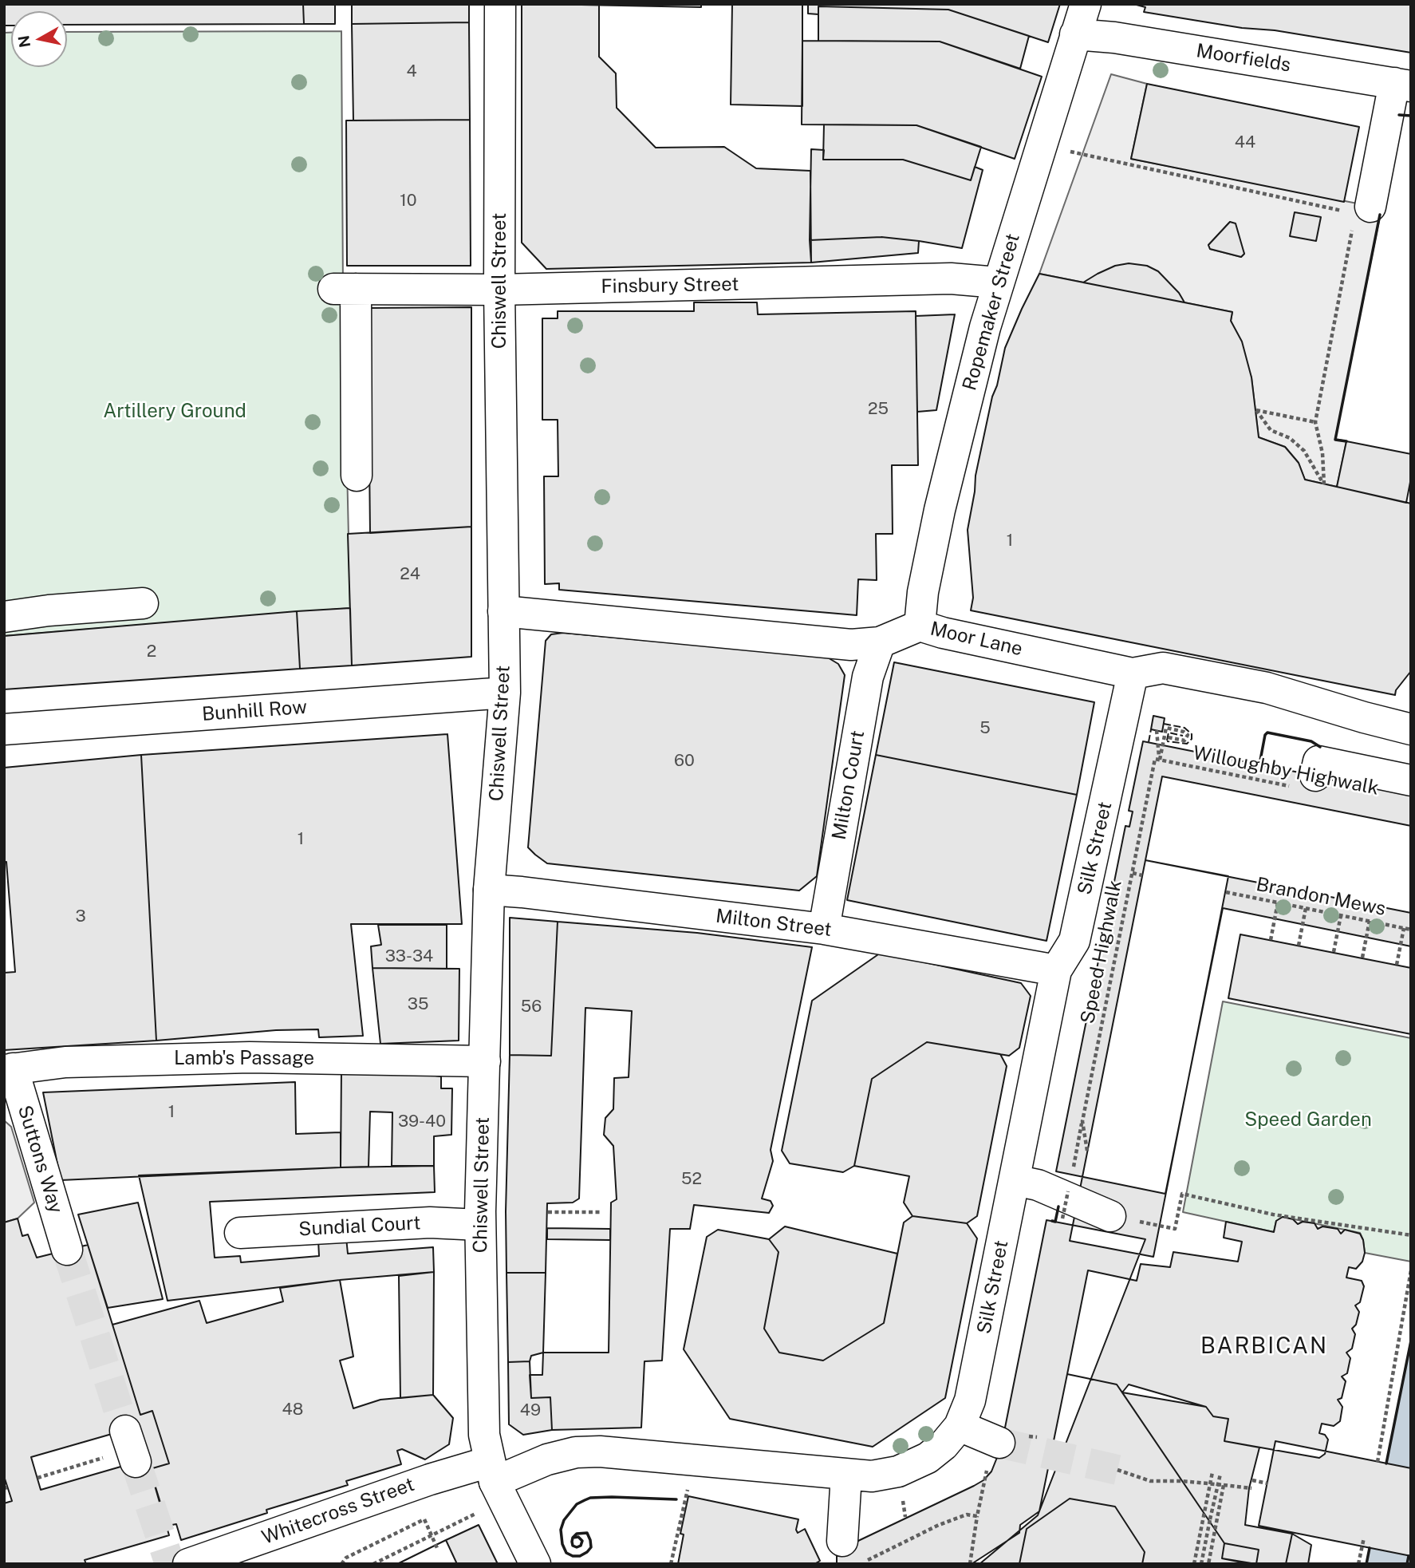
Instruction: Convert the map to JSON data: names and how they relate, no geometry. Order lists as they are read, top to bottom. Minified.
{"streets":{"street":["Moorfields","Chiswell Street","Finsbury Street","Ropemaker Street","Moor Lane","Bunhill Row","Milton Court","Silk Street","Milton Street","Lamb's Passage","Suttons Way","Sundial Court","Whitecross Street"],"path":["Willoughby Highwalk","Brandon Mews","Speed Highwalk"]},"crossings":[["Moorfields","Ropemaker Street"],["Chiswell Street","Finsbury Street"],["Chiswell Street","Moor Lane"],["Chiswell Street","Bunhill Row"],["Chiswell Street","Silk Street"],["Chiswell Street","Milton Street"],["Chiswell Street","Lamb's Passage"],["Chiswell Street","Sundial Court"],["Chiswell Street","Whitecross Street"],["Finsbury Street","Ropemaker Street"],["Ropemaker Street","Moor Lane"],["Moor Lane","Milton Court"],["Moor Lane","Silk Street"],["Willoughby Highwalk","Speed Highwalk"],["Milton Court","Milton Street"],["Silk Street","Milton Street"],["Silk Street","Whitecross Street"],["Lamb's Passage","Suttons Way"]],"districts":["BARBICAN"],"parks":["Artillery Ground","Speed Garden"],"house_numbers":["4","44","10","25","1","24","2","5","60","1","3","33-34","35","56","1","39-40","52","48","49"],"north":"left"}
